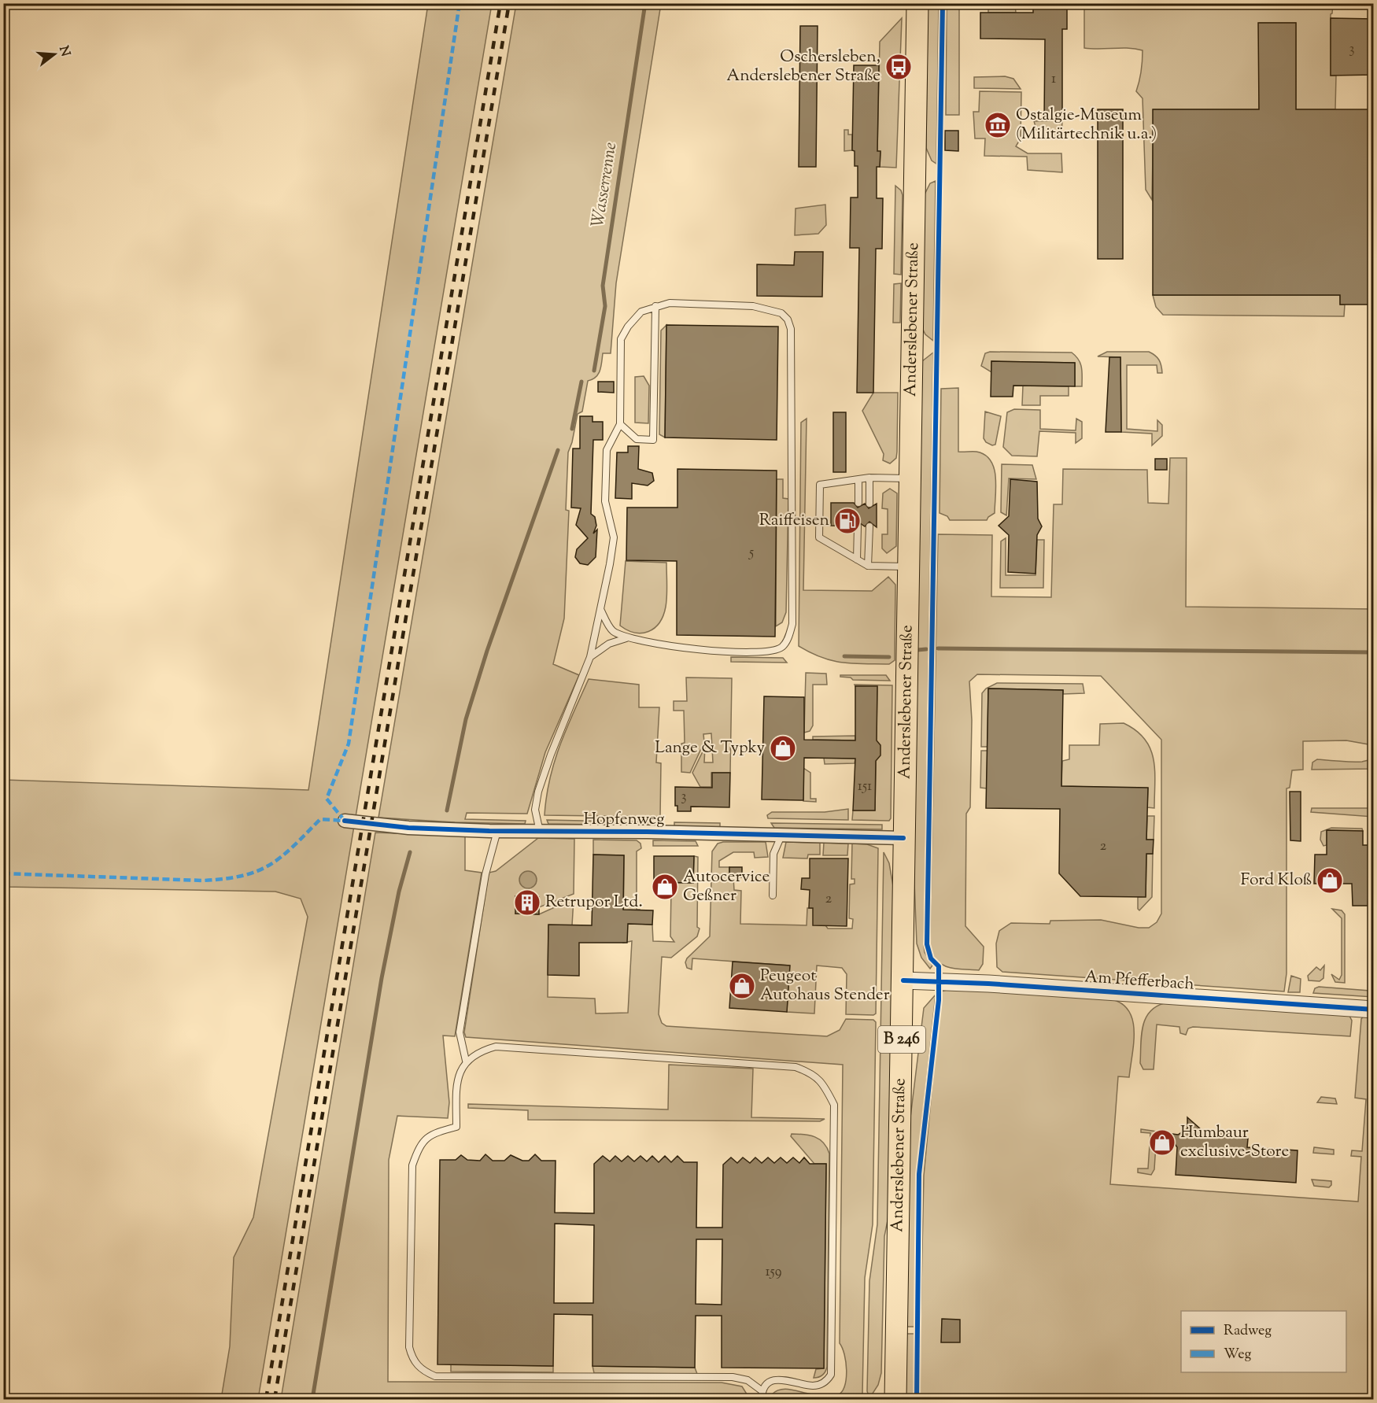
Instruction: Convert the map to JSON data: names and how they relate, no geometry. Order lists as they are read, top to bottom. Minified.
{"streets":{"main road":["Anderslebener Straße","B 246"],"street":["Hopfenweg","Am Pfefferbach"]},"crossings":[["Anderslebener Straße","Hopfenweg"],["Anderslebener Straße","Am Pfefferbach"]],"water":["Wasserrenne"],"places":{"bus stop":["Oschersleben, Anderslebener Straße"],"museum":["Ostalgie-Museum (Militärtechnik u.a.)"],"fuel station":["Raiffeisen"],"shop":["Lange & Typky","Ford Kloß","Autocervice Geßner","Peugeot Autohaus Stender","Humbaur exclusive-Store"],"building":["Retrupor Ltd."]},"house_numbers":["3","1","5","151","3","2","2","159"],"legend":["Radweg","Weg"],"north":"right"}
